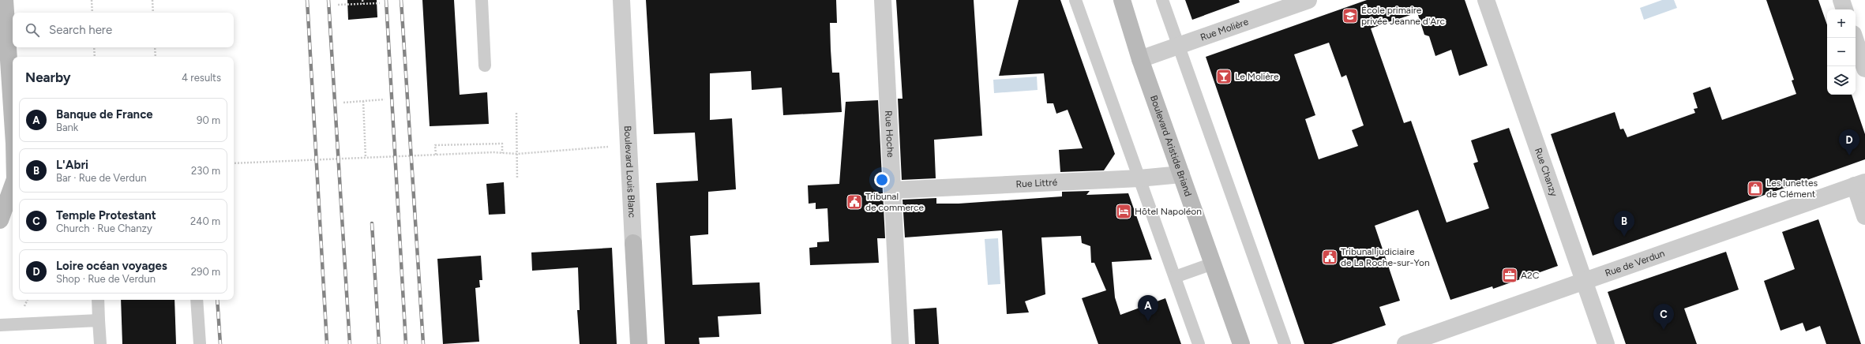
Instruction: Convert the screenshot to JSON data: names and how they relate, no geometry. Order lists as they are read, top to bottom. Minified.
{"streets":{"main road":["Boulevard Aristide Briand","Boulevard Louis Blanc"],"street":["Rue Molière","Rue Hoche","Rue Chanzy","Rue Littré","Rue de Verdun"]},"crossings":[["Rue Molière","Boulevard Aristide Briand"],["Rue Hoche","Rue Littré"],["Boulevard Aristide Briand","Rue Littré"],["Rue Chanzy","Rue de Verdun"]],"places":{"school or university":["École primaire privée Jeanne d'Arc"],"bar":["Le Molière"],"shop":["Les lunettes de Clément"],"public building":["Tribunal de commerce","Tribunal judiciaire de La Roche-sur-Yon"],"hotel":["Hôtel Napoléon"],"office":["A2C"]},"page":{"map_buttons":["+","−"],"search":"Search here","heading":["Nearby","4 results"],"list":[{"mark":"A","name":"Banque de France","note":"Bank","value":"90 m"},{"mark":"B","name":"L'Abri","note":"Bar · Rue de Verdun","value":"230 m"},{"mark":"C","name":"Temple Protestant","note":"Church · Rue Chanzy","value":"240 m"},{"mark":"D","name":"Loire océan voyages","note":"Shop · Rue de Verdun","value":"290 m"}],"pins":["D","B","A","C"]}}
